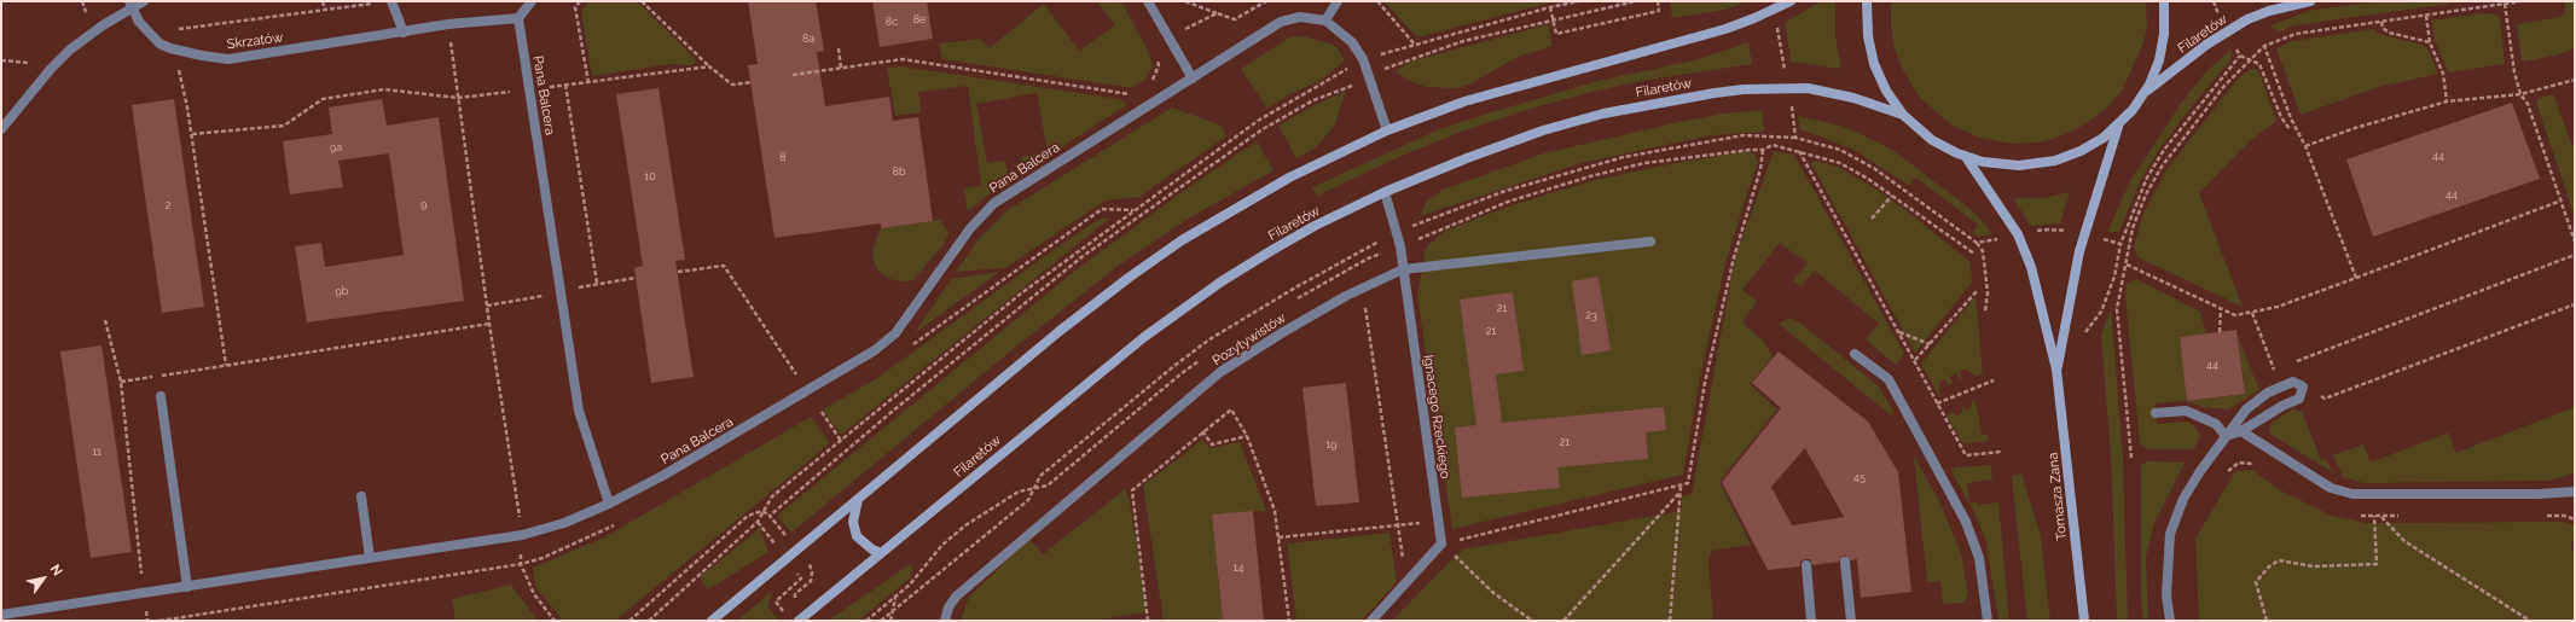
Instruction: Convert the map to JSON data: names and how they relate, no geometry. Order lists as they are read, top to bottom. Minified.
{"streets":{"main road":["Filaretów","Tomasza Zana"],"street":["Skrzatów","Pana Balcera","Pozytywistów","Ignacego Rzeckiego"]},"crossings":[["Filaretów","Ignacego Rzeckiego"],["Skrzatów","Pana Balcera"],["Pozytywistów","Ignacego Rzeckiego"]],"house_numbers":["8e","8c","8a","9a","44","8","8b","10","44","9","2","9b","21","23","21","44","21","19","11","45","14"],"north":"top right"}
